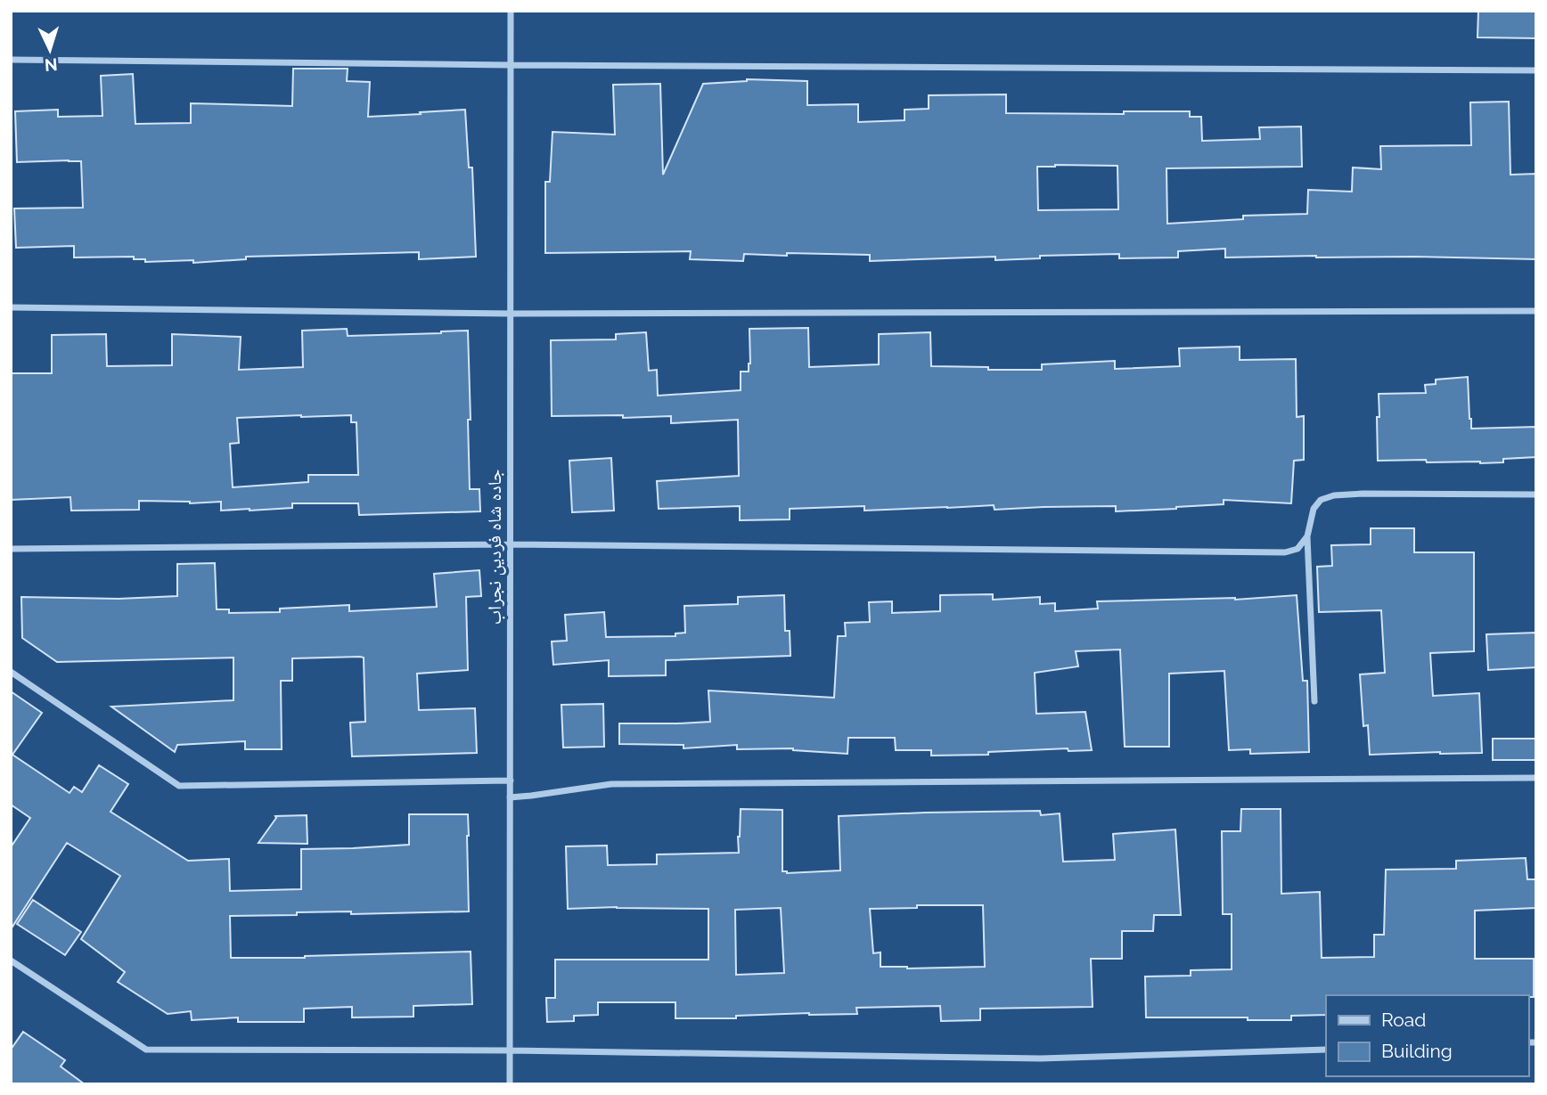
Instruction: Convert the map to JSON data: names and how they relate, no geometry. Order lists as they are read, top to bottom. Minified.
{"streets":{"street":["جاده شاه فردین نجراب"]},"legend":["Road","Building"],"north":"bottom"}
